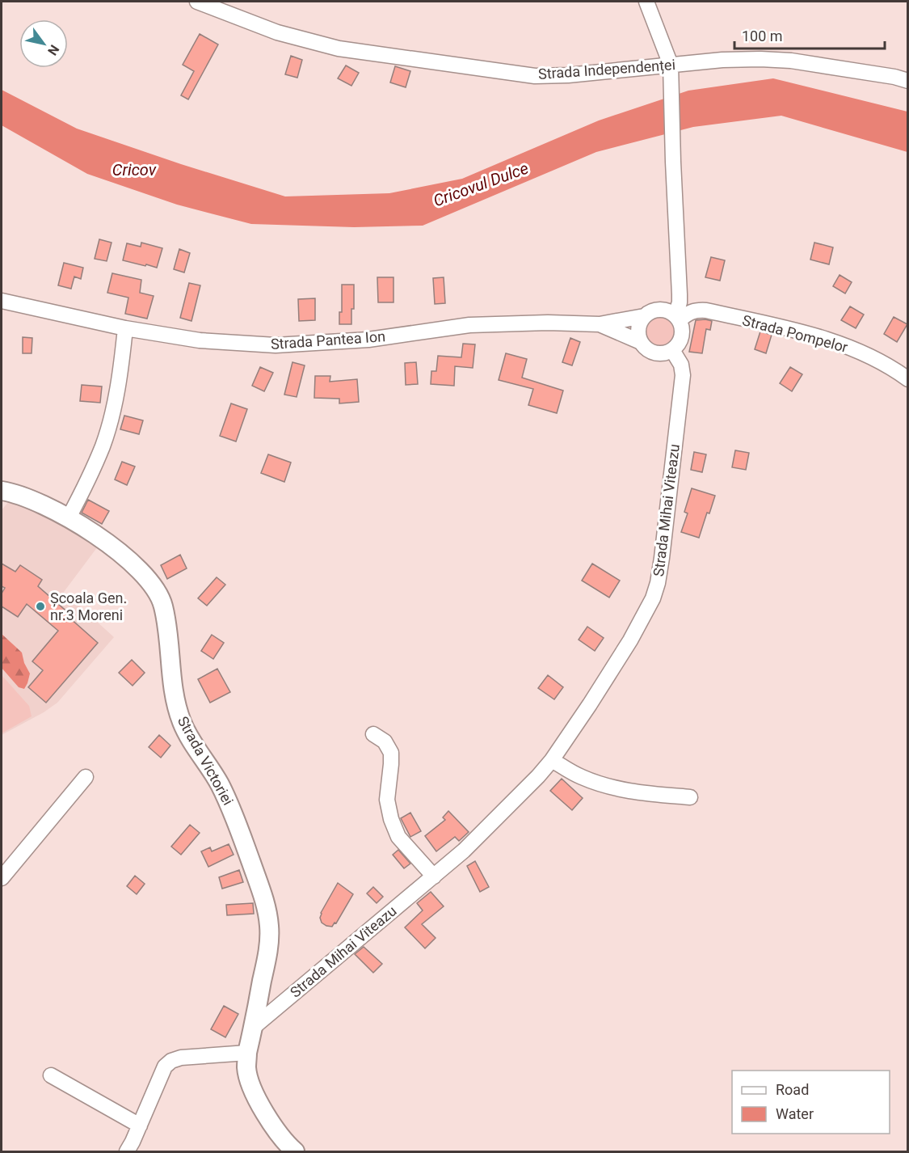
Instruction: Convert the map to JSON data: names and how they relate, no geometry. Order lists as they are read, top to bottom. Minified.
{"streets":{"main road":["Strada Victoriei"],"street":["Strada Independenței","Strada Pompelor","Strada Pantea Ion","Strada Mihai Viteazu"]},"crossings":[["Strada Pompelor","Strada Pantea Ion"],["Strada Pompelor","Strada Mihai Viteazu"],["Strada Pantea Ion","Strada Mihai Viteazu"],["Strada Mihai Viteazu","Strada Victoriei"]],"water":["Cricov","Cricovul Dulce"],"places":["Școala Gen. nr.3 Moreni"],"legend":["Road","Water"],"scale_bar":"100 m","north":"bottom right"}
